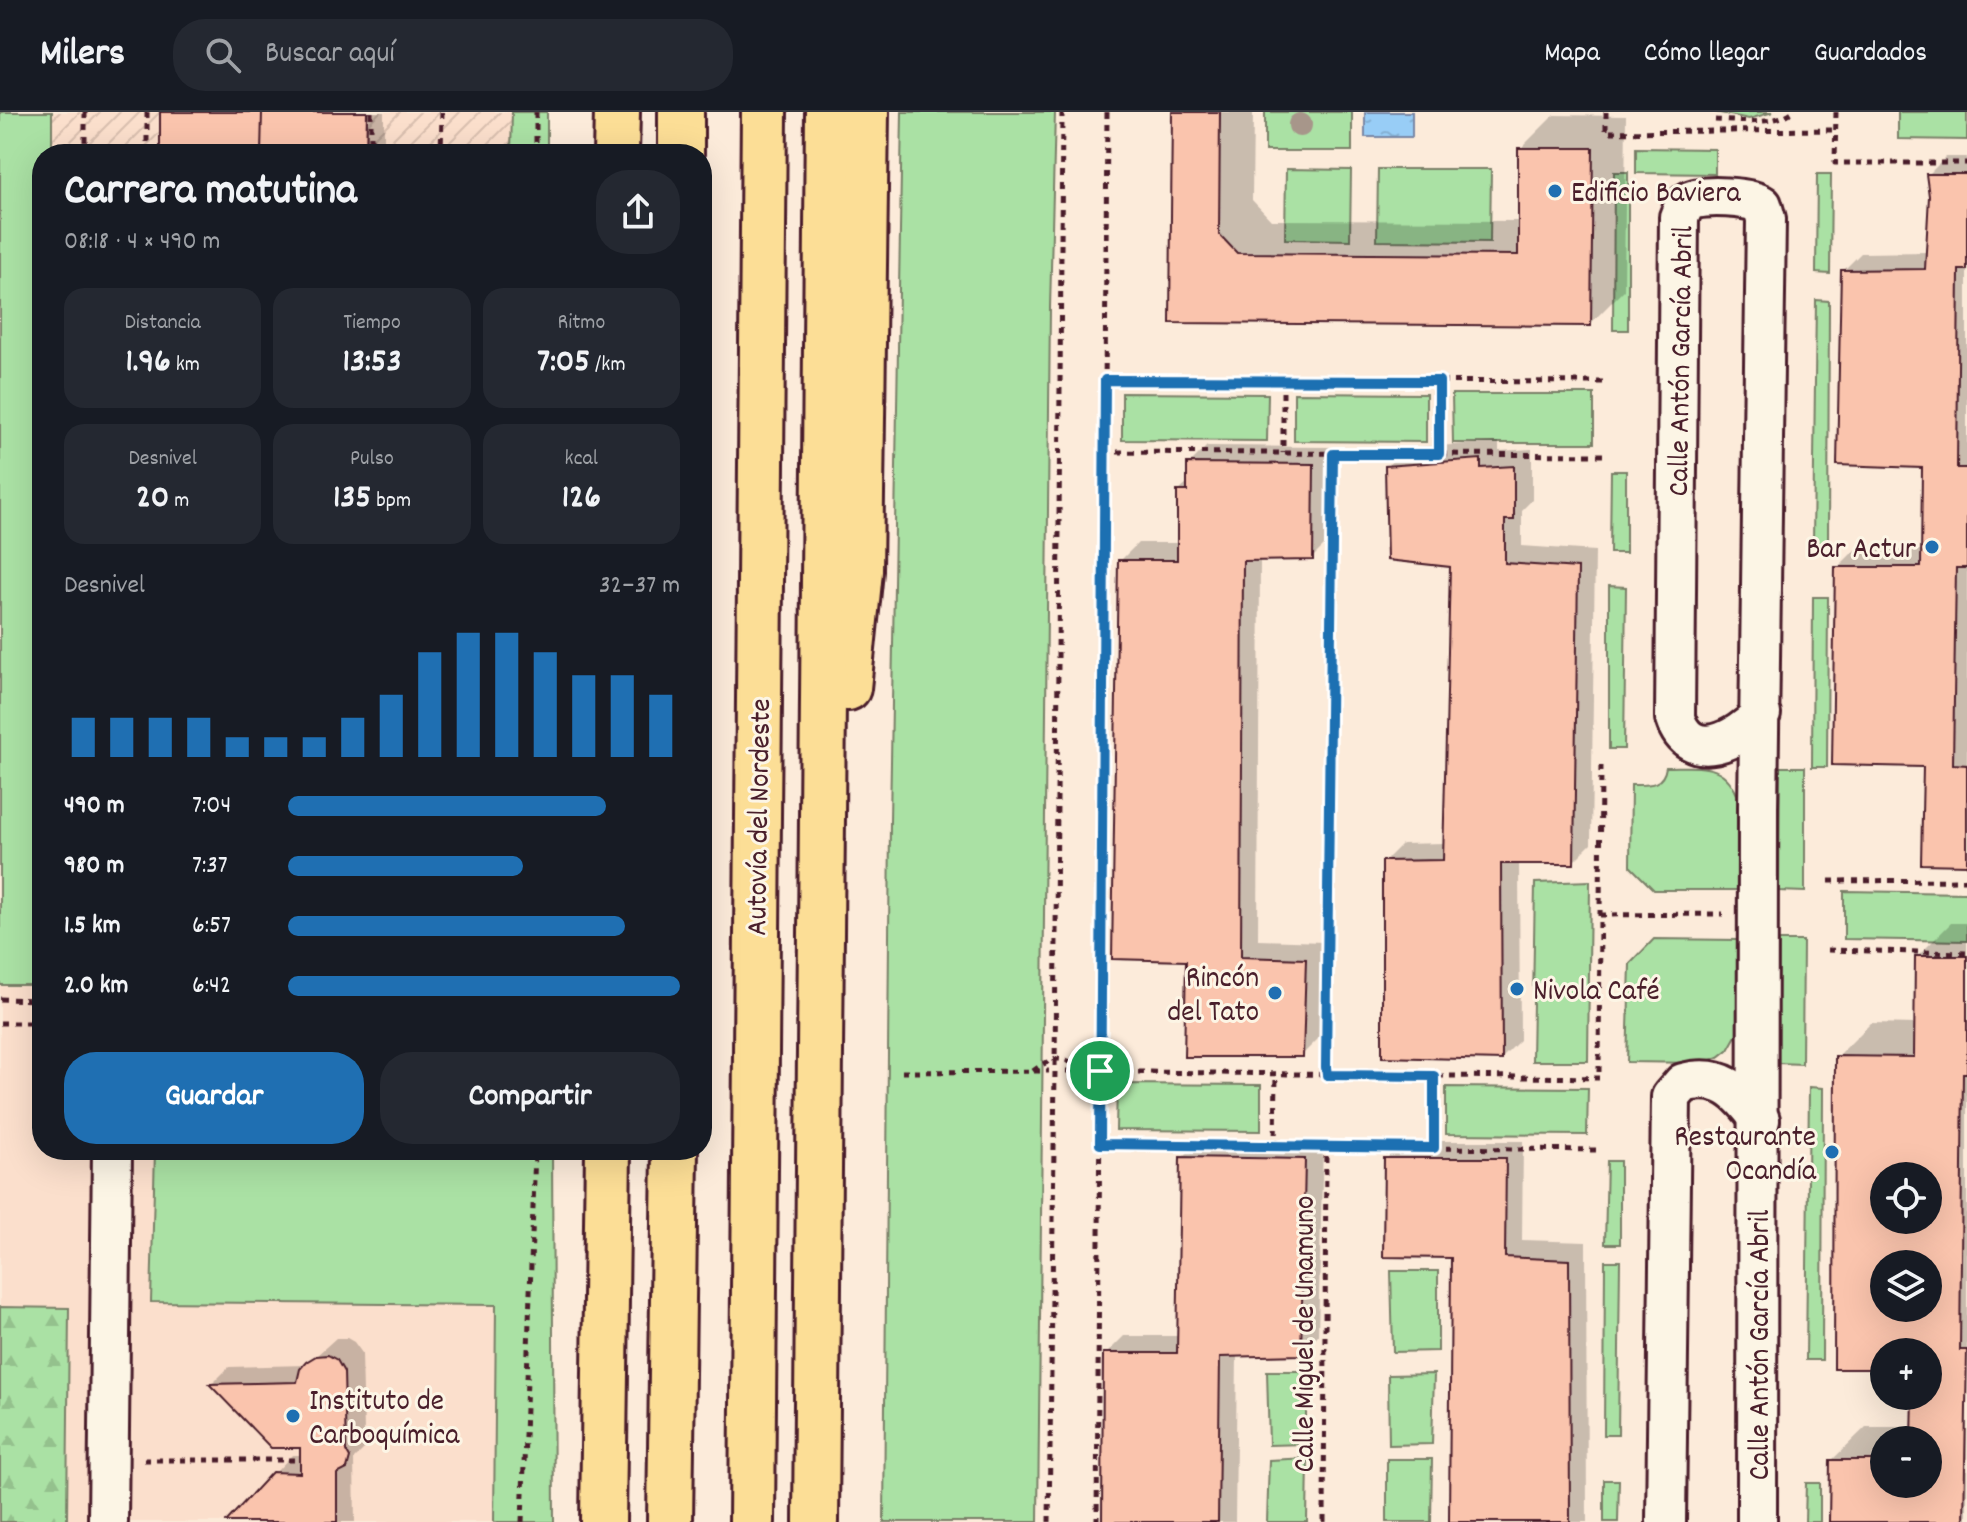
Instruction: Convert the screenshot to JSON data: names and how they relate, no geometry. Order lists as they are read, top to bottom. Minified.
{"streets":{"highway":["Autovía del Nordeste"],"street":["Calle Antón García Abril"],"path":["Calle Miguel de Unamuno"]},"places":["Edificio Baviera","Bar Actur","Nivola Café","Rincón del Tato","Restaurante Ocandía","Instituto de Carboquímica"],"page":{"header":"Milers","search":"Buscar aquí","nav":["Mapa","Cómo llegar","Guardados"],"heading":["Carrera matutina","08:18 · 4 × 490 m"],"stats":[["Distancia","1.96 km"],["Tiempo","13:53"],["Ritmo","7:05 /km"],["Desnivel","20 m"],["Pulso","135 bpm"],["kcal","126"]],"chart":["Desnivel","32–37 m"],"list":[{"name":"490 m","note":"7:04"},{"name":"980 m","note":"7:37"},{"name":"1.5 km","note":"6:57"},{"name":"2.0 km","note":"6:42"}],"buttons":["Guardar","Compartir"],"map_buttons":["+","−"]}}
